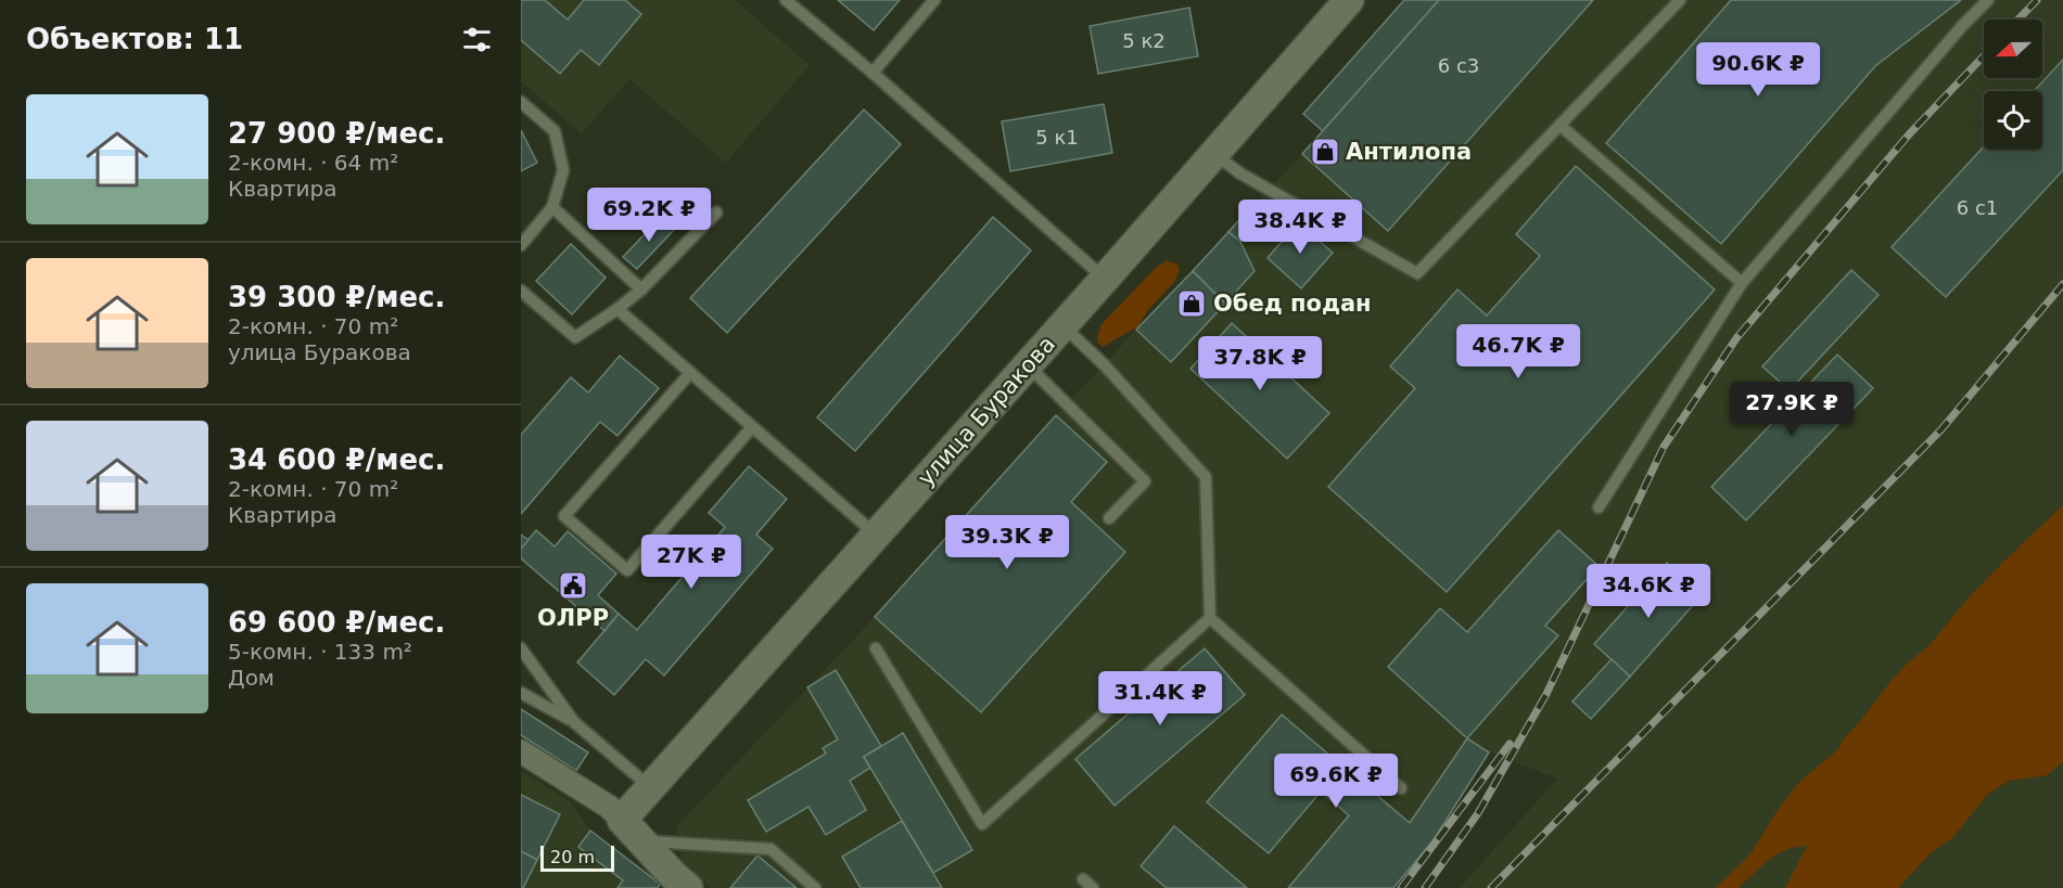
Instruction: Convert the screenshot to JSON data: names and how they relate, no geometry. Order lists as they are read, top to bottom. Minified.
{"streets":{"street":["улица Буракова"]},"places":{"shop":["Антилопа","Обед подан"],"public building":["ОЛРР"]},"house_numbers":["5 к2","6 с3","5 к1","6 с1"],"scale_bar":"20 m","north":"left","page":{"heading":"Объектов: 11","price":["90.6K ₽","69.2K ₽","38.4K ₽","46.7K ₽","37.8K ₽","27.9K ₽","39.3K ₽","27K ₽","34.6K ₽","31.4K ₽","69.6K ₽"],"list":[{"name":"27 900 ₽/мес.","note":"2-комн. · 64 m² · Квартира"},{"name":"39 300 ₽/мес.","note":"2-комн. · 70 m² · улица Буракова"},{"name":"34 600 ₽/мес.","note":"2-комн. · 70 m² · Квартира"},{"name":"69 600 ₽/мес.","note":"5-комн. · 133 m² · Дом"}],"scale":"20 m"}}
